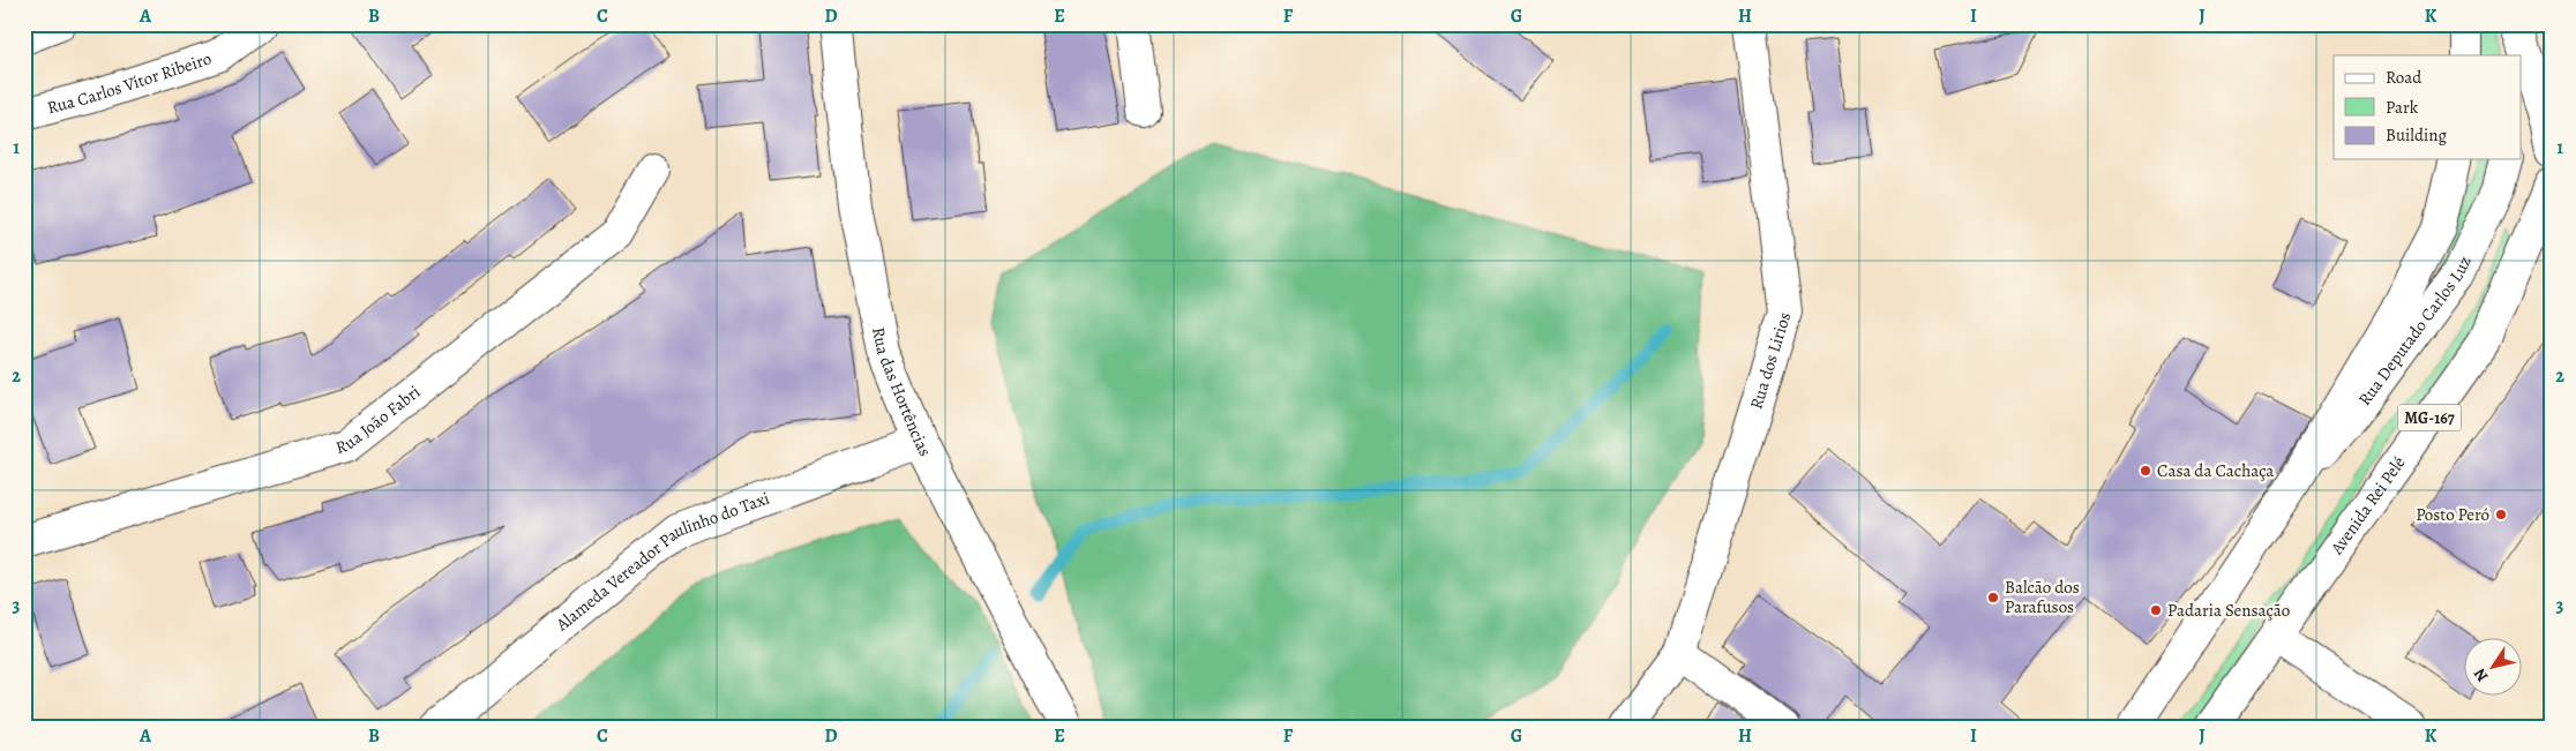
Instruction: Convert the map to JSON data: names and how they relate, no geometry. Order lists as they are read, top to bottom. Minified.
{"streets":{"street":["Rua Carlos Vítor Ribeiro","Rua Deputado Carlos Luz","Rua dos Lirios","Rua das Hortências","Rua João Fabri","MG-167","Avenida Rei Pelé","Alameda Vereador Paulinho do Taxi"]},"crossings":[["Rua das Hortências","Alameda Vereador Paulinho do Taxi"]],"places":["Casa da Cachaça","Posto Peró","Balcão dos Parafusos","Padaria Sensação"],"legend":["Road","Park","Building"],"north":"bottom left","grid":{"columns":["A","B","C","D","E","F","G","H","I","J","K"],"rows":["1","2","3"]}}
